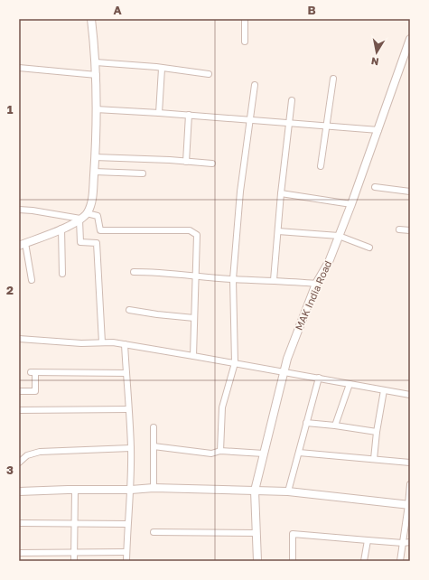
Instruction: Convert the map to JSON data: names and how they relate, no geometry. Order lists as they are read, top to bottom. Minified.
{"streets":{"street":["MAK India Road"]},"north":"bottom","grid":{"columns":["A","B"],"rows":["1","2","3"]}}
